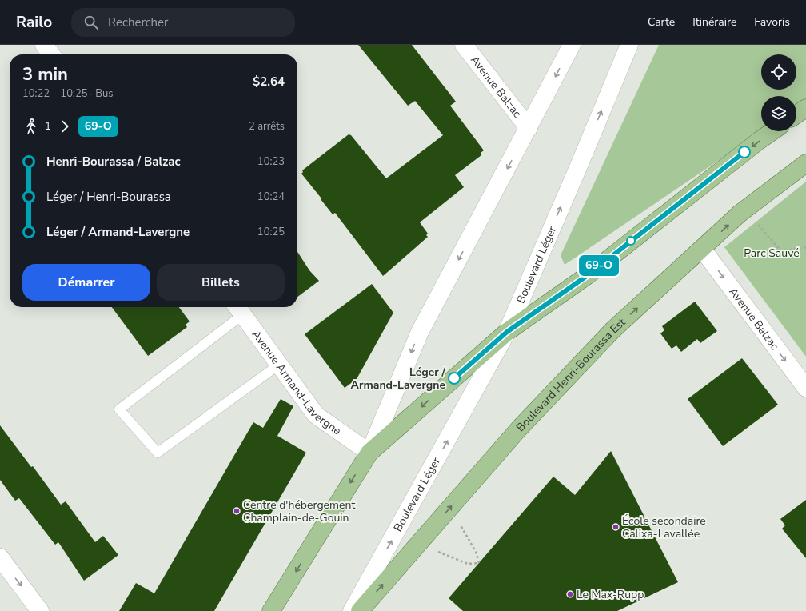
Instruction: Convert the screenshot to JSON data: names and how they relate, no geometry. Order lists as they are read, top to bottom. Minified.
{"streets":{"main road":["Avenue Balzac","Boulevard Léger","Boulevard Henri-Bourassa Est","Avenue Armand-Lavergne"]},"crossings":[["Avenue Balzac","Boulevard Henri-Bourassa Est"]],"one_way":["Avenue Balzac"],"parks":["Parc Sauvé"],"places":["Léger / Armand-Lavergne","Centre d'hébergement Champlain-de-Gouin","École secondaire Calixa-Lavallée","Le Max-Rupp"],"lines":["bus line 69-O"],"page":{"header":"Railo","search":"Rechercher","nav":["Carte","Itinéraire","Favoris"],"on_map":"69-O","heading":["3 min","10:22 – 10:25 · Bus","$2.64"],"legs":["1","69-O","2 arrêts"],"list":[{"name":"Henri-Bourassa / Balzac","value":"10:23"},{"name":"Léger / Henri-Bourassa","value":"10:24"},{"name":"Léger / Armand-Lavergne","value":"10:25"}],"buttons":["Démarrer","Billets"]}}
